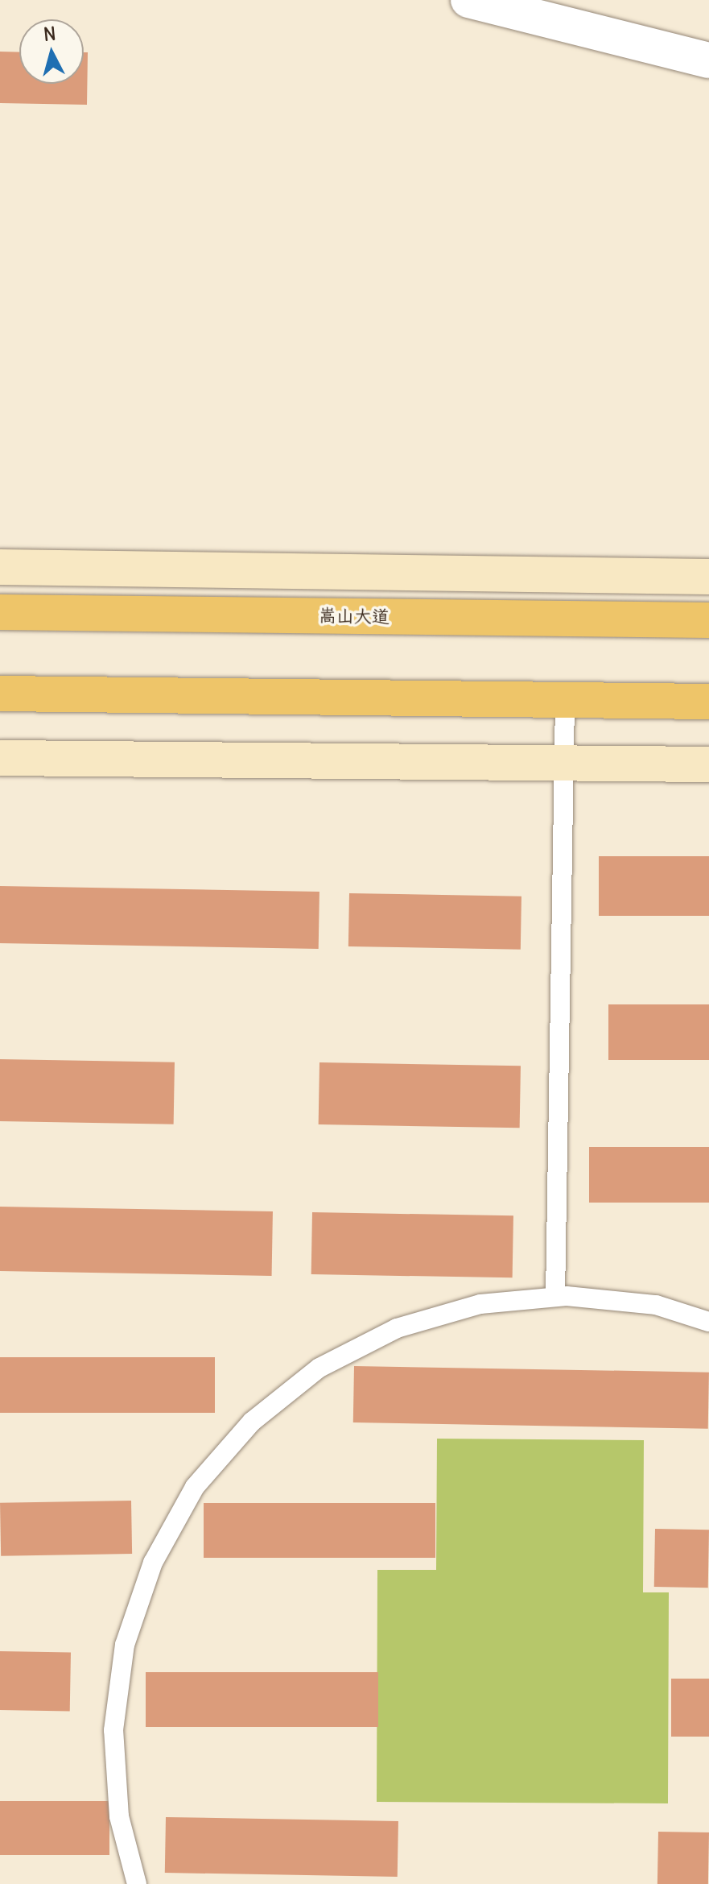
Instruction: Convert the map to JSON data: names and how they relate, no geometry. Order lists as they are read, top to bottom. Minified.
{"streets":{"main road":["嵩山大道"]},"north":"top"}
